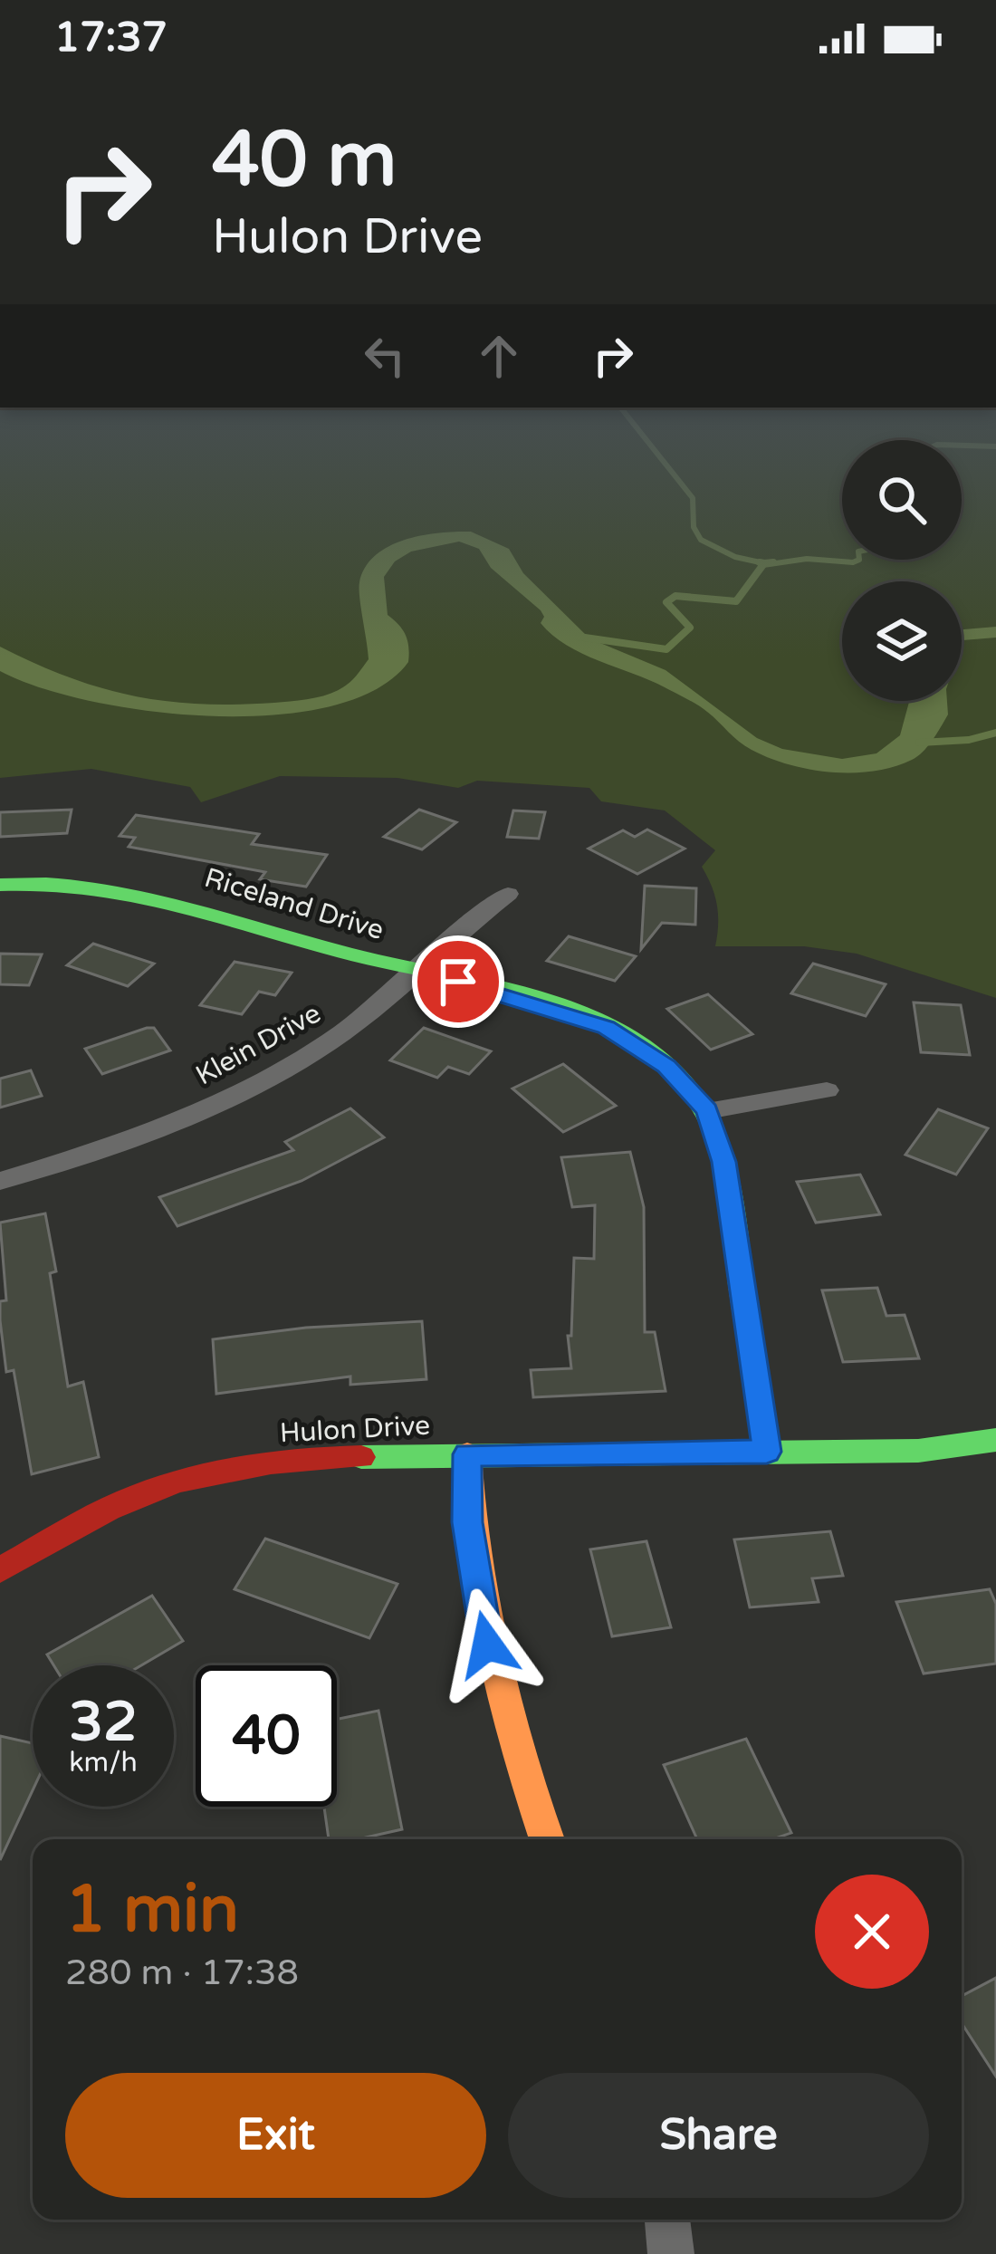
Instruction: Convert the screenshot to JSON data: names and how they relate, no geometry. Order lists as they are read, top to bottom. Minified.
{"streets":{"street":["Riceland Drive","Klein Drive","Hulon Drive"]},"crossings":[["Riceland Drive","Klein Drive"],["Riceland Drive","Hulon Drive"]],"page":{"status":"17:37","turn":["40 m","Hulon Drive"],"speed":"32 km/h","limit":"40","heading":["1 min","280 m · 17:38"],"buttons":["Exit","Share"]}}
